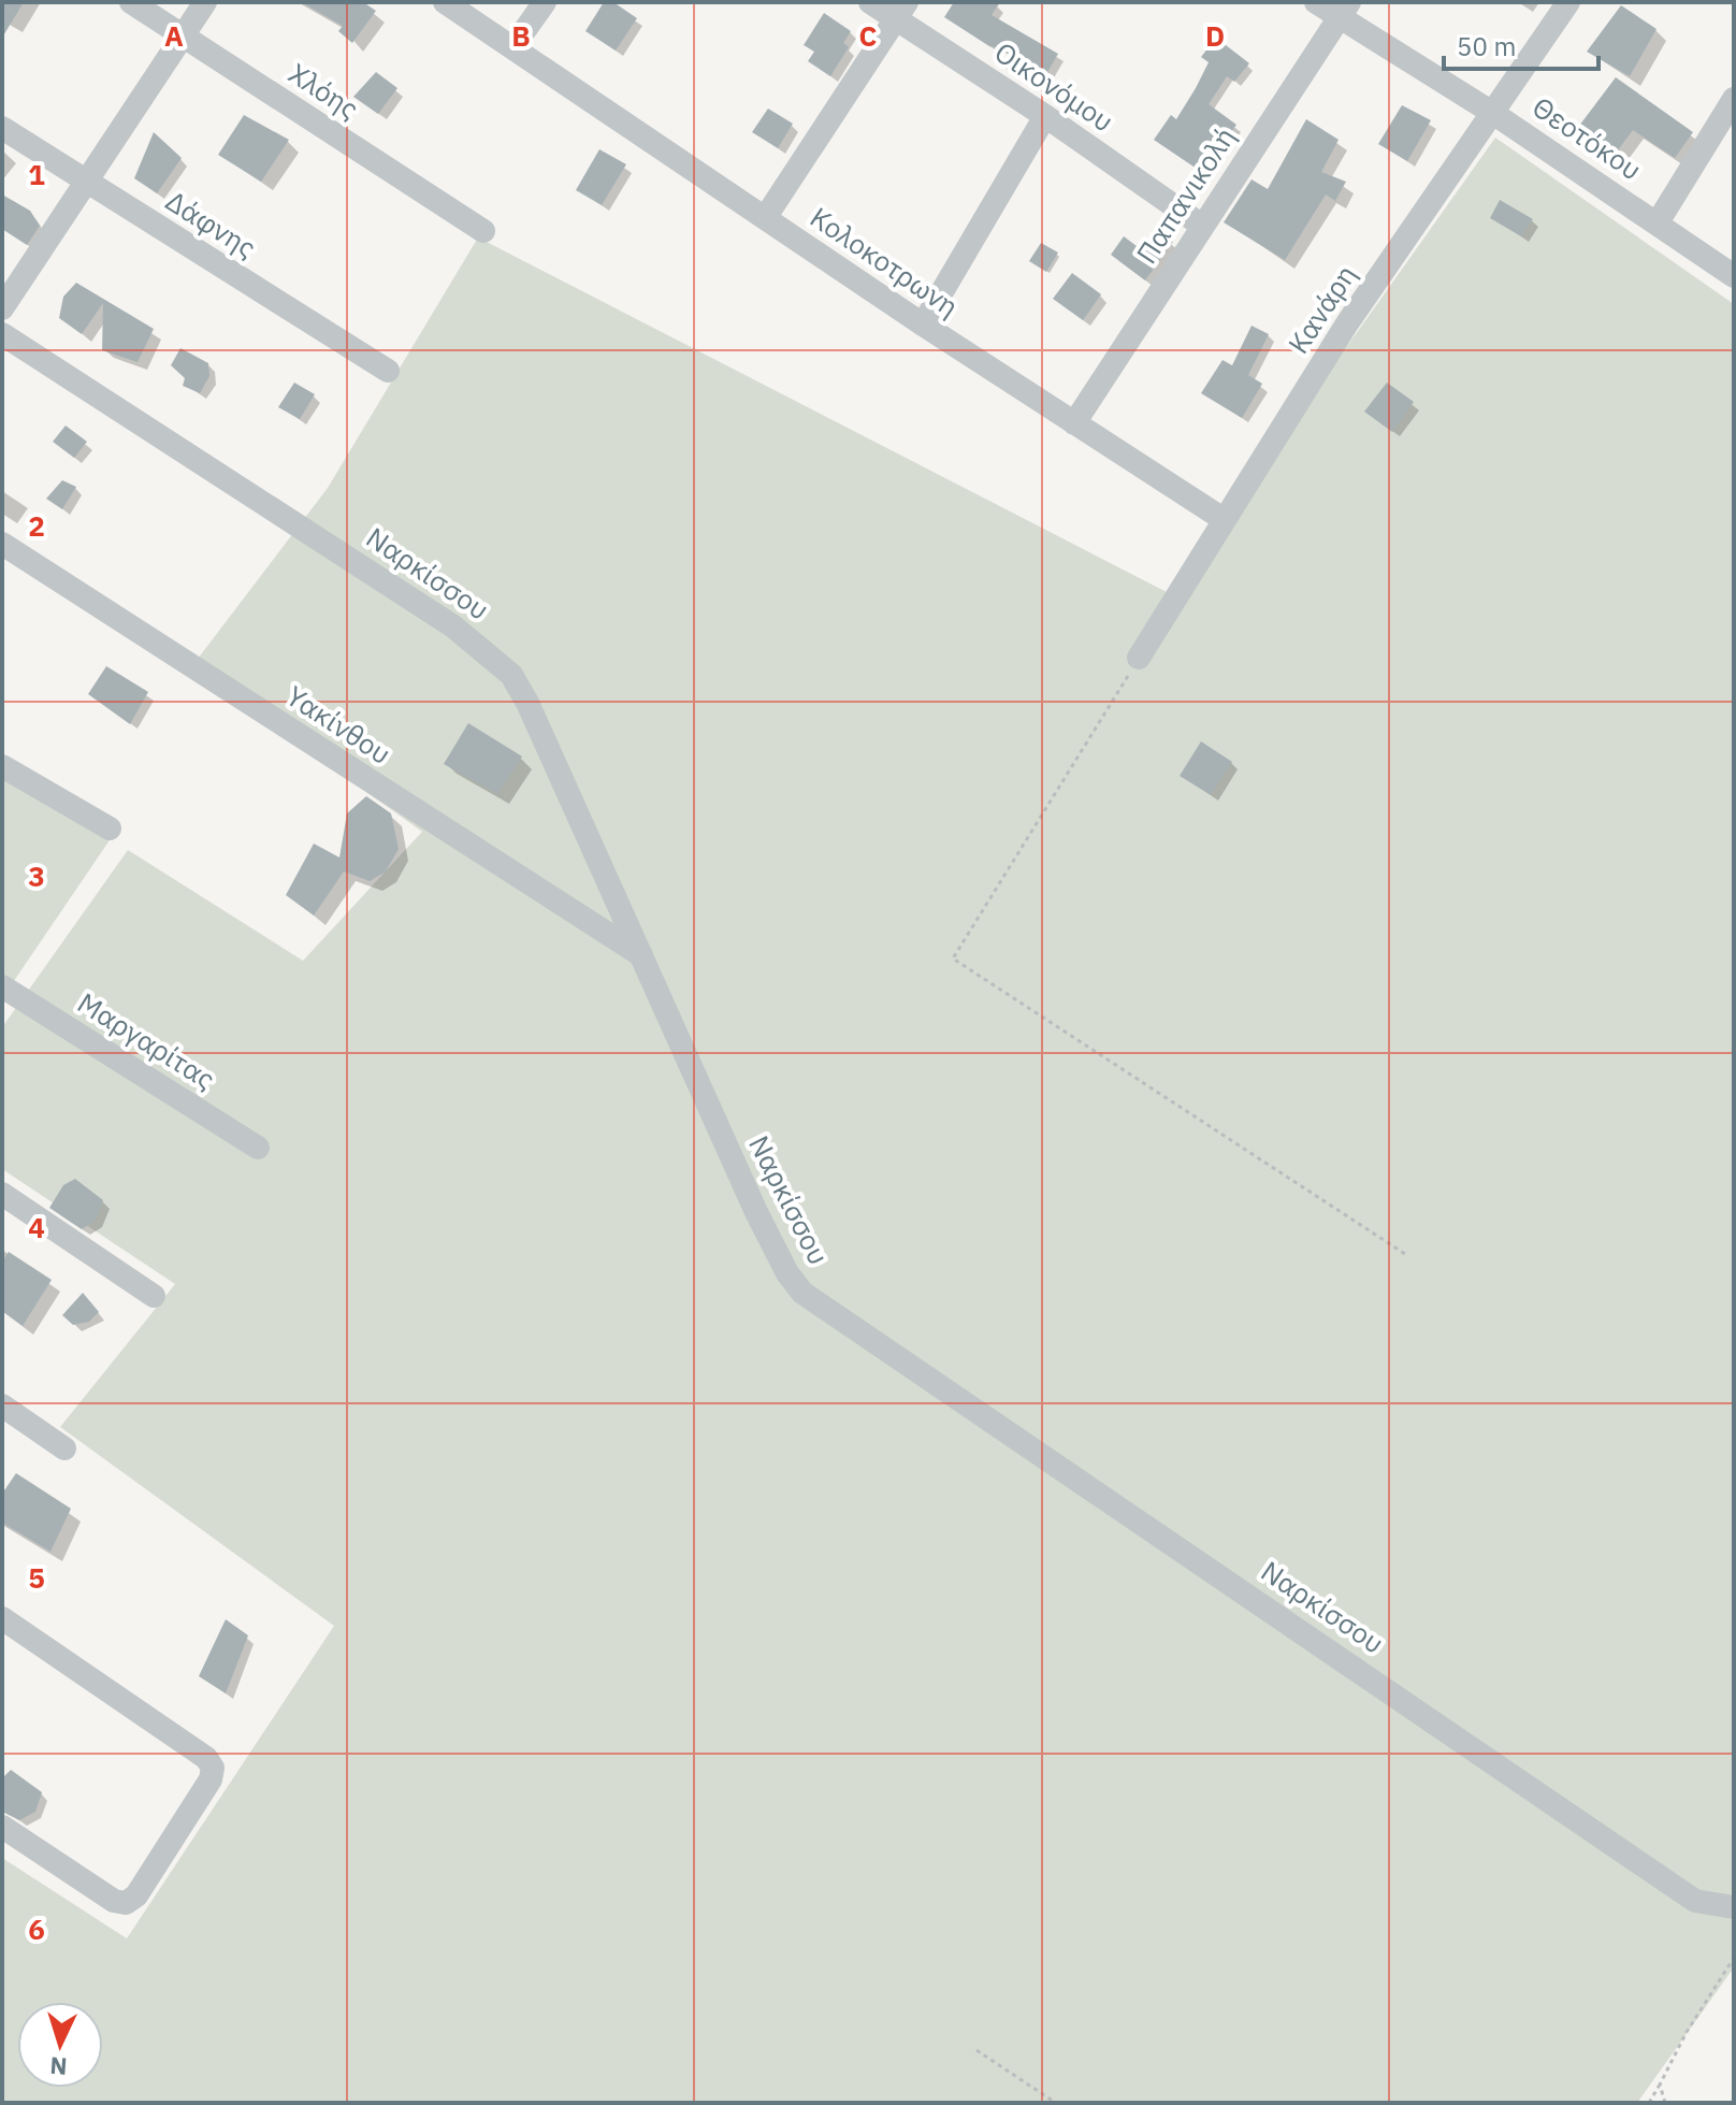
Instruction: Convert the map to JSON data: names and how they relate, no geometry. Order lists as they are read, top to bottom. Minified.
{"streets":{"street":["Οικονόμου","Χλόης","Θεοτόκου","Παπανικολή","Δάφνης","Κολοκοτρωνη","Κανάρη","Ναρκίσσου","Υακίνθου","Μαργαρίτας"]},"crossings":[["Οικονόμου","Παπανικολή"],["Θεοτόκου","Παπανικολή"],["Θεοτόκου","Κανάρη"],["Παπανικολή","Κολοκοτρωνη"],["Κολοκοτρωνη","Κανάρη"],["Ναρκίσσου","Υακίνθου"]],"scale_bar":"50 m","north":"bottom","grid":{"columns":["A","B","C","D"],"rows":["1","2","3","4","5","6"]}}
